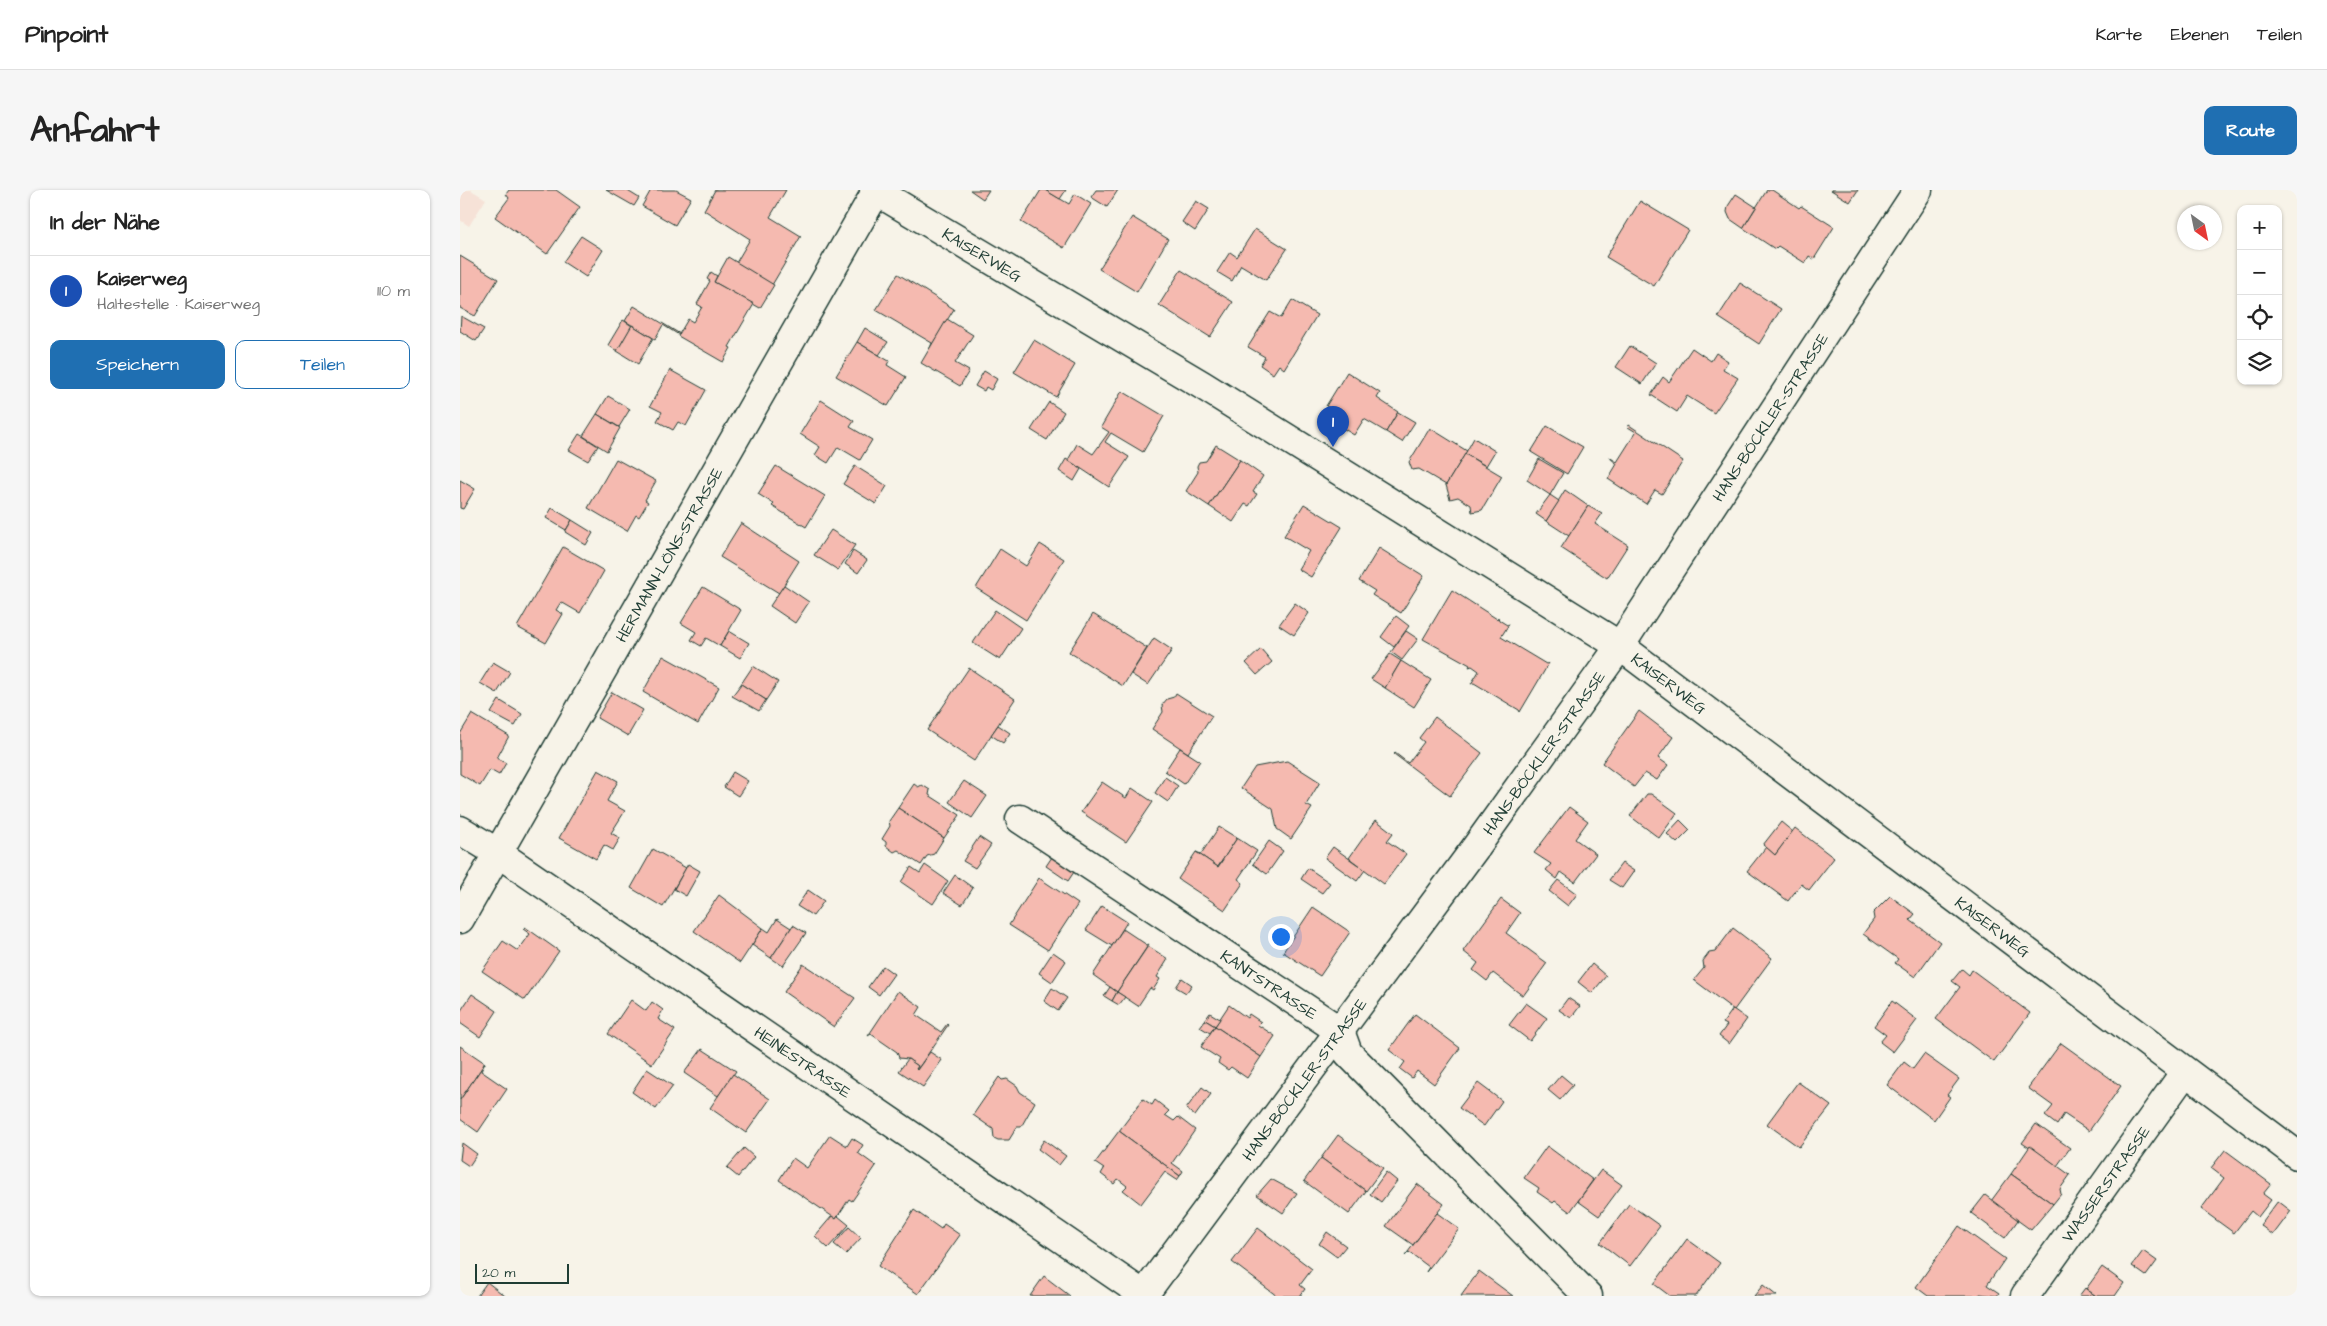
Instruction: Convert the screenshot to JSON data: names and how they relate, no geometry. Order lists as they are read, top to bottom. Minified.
{"streets":{"street":["KAISERWEG","HANS-BÖCKLER-STRASSE","HERMANN-LÖNS-STRASSE","KANTSTRASSE","HEINESTRASSE","WASSERSTRASSE"]},"crossings":[["KAISERWEG","HANS-BÖCKLER-STRASSE"],["KAISERWEG","HERMANN-LÖNS-STRASSE"],["KAISERWEG","WASSERSTRASSE"],["HANS-BÖCKLER-STRASSE","KANTSTRASSE"],["HANS-BÖCKLER-STRASSE","HEINESTRASSE"],["HERMANN-LÖNS-STRASSE","HEINESTRASSE"]],"scale_bar":"20 m","north":"bottom right","page":{"header":"Pinpoint","nav":["Karte","Ebenen","Teilen"],"title":"Anfahrt","buttons":["Route",["Speichern","Teilen"]],"heading":"In der Nähe","map_buttons":["+","−"],"list":[{"mark":"1","name":"Kaiserweg","note":"Haltestelle · Kaiserweg","value":"110 m"}],"pins":"1","scale":"20 m"}}
